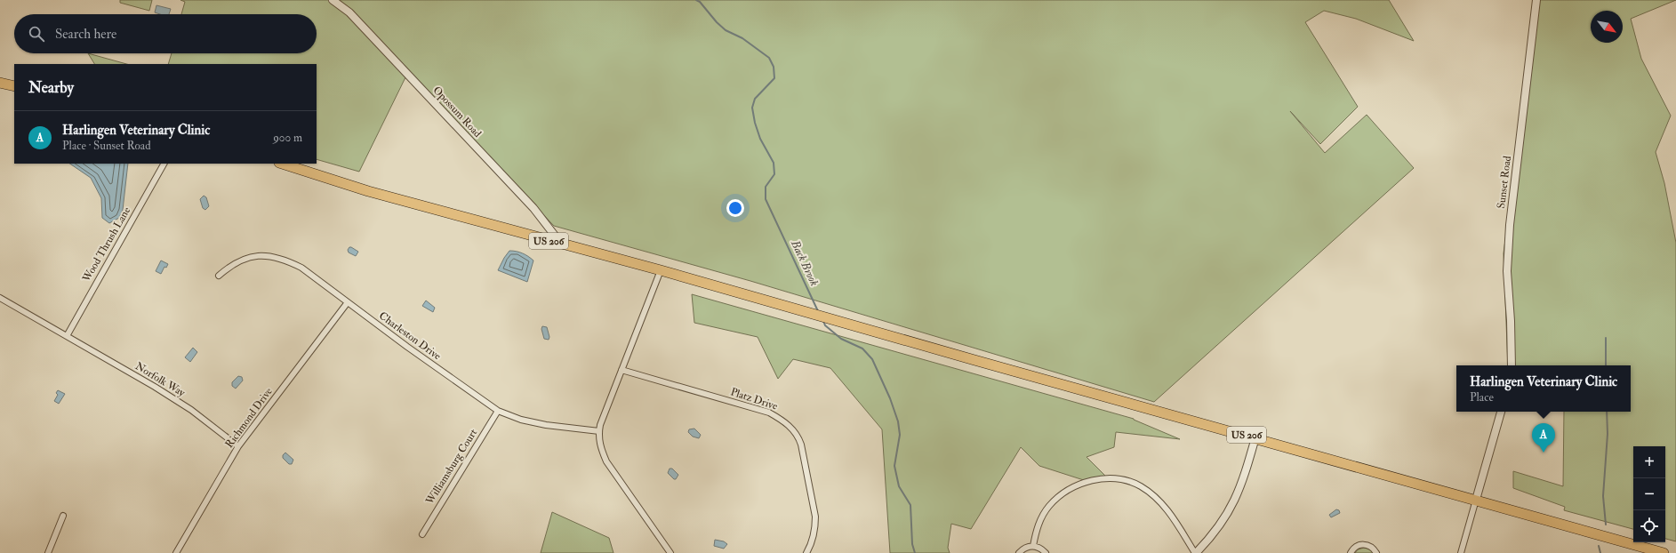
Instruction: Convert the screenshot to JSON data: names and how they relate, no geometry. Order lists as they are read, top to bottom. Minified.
{"streets":{"highway":["US 206"],"street":["Opossum Road","Sunset Road","Wood Thrush Lane","Charleston Drive","Norfolk Way","Platz Drive","Richmond Drive","Williamsburg Court"]},"crossings":[["Opossum Road","US 206"],["Wood Thrush Lane","Norfolk Way"],["Charleston Drive","Richmond Drive"],["Charleston Drive","Williamsburg Court"],["Norfolk Way","Richmond Drive"]],"water":["Back Brook"],"north":"bottom right","page":{"search":"Search here","heading":"Nearby","list":[{"mark":"A","name":"Harlingen Veterinary Clinic","note":"Place · Sunset Road","value":"900 m"}],"popup":["Harlingen Veterinary Clinic","Place"],"pins":"A","map_buttons":["+","−"]}}
